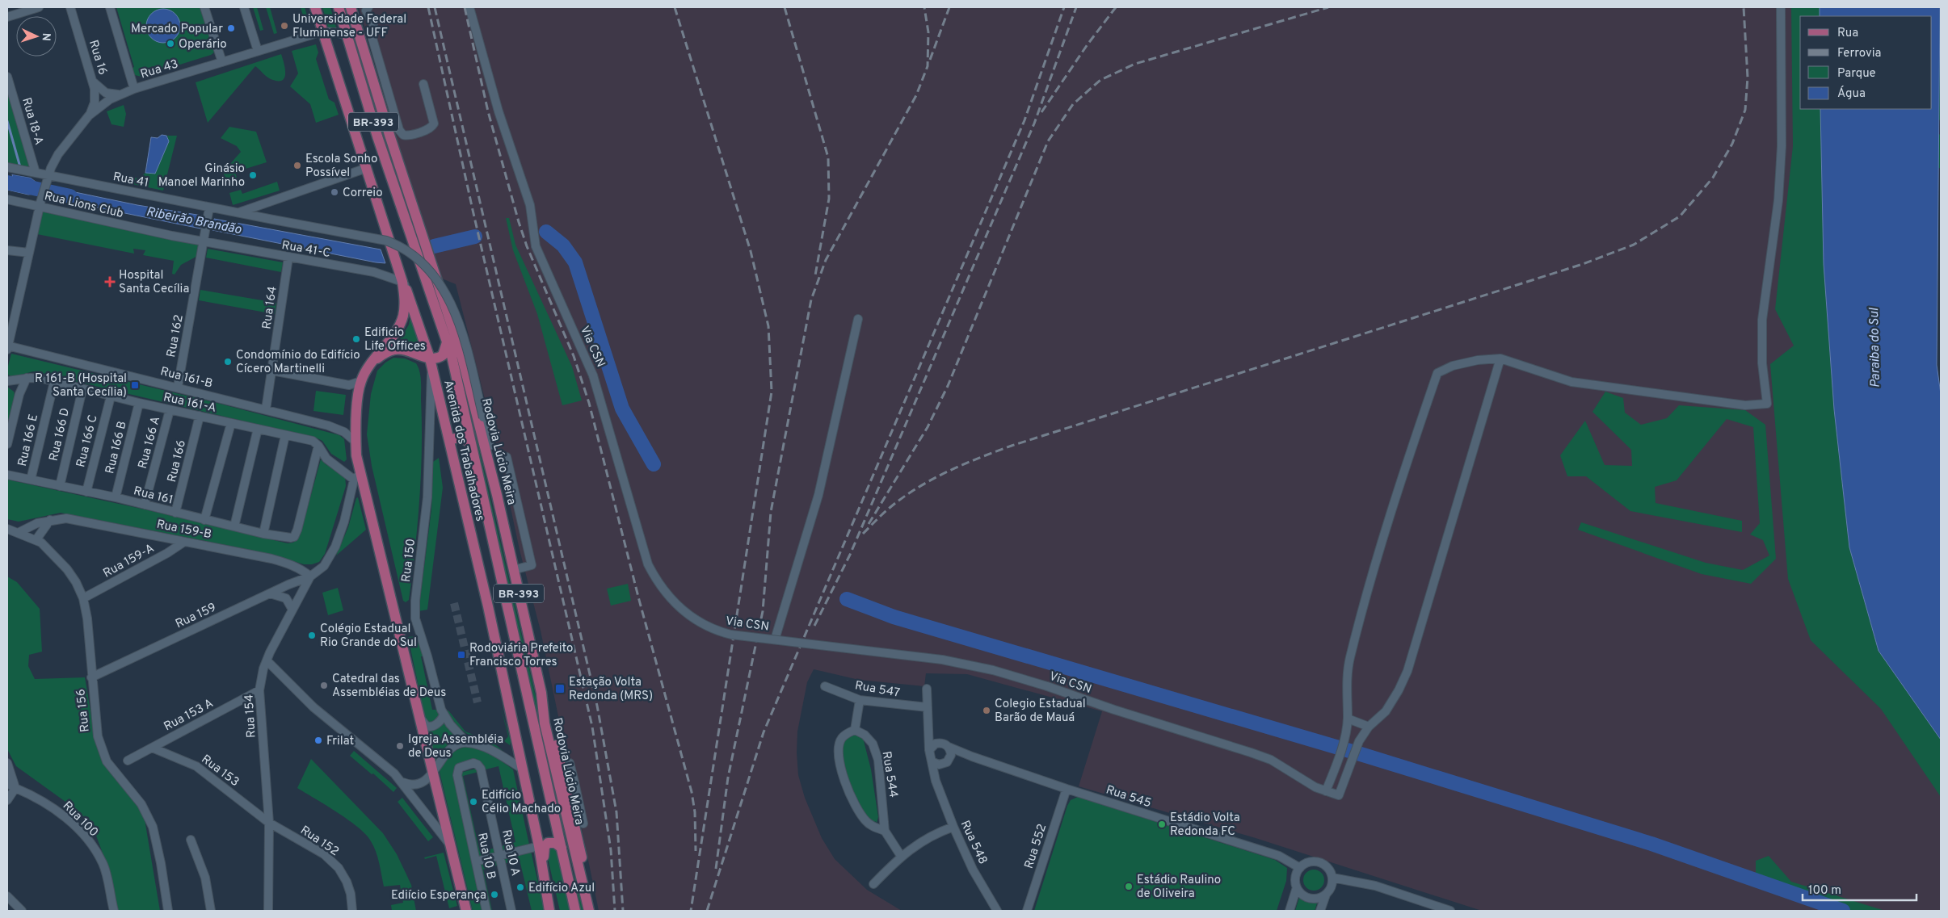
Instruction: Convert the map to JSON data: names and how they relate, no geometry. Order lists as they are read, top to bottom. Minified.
{"streets":{"main road":["BR-393","Avenida dos Trabalhadores","Rodovia Lúcio Meira"],"street":["Rua 16","Rua 43","Rua 18-A","Rua 41","Rua Lions Club","Rua 41-C","Rua 164","Rua 162","Via CSN","Rua 161-B","Rua 161-A","Rua 166 D","Rua 166 E","Rua 166 C","Rua 166 A","Rua 166 B","Rua 166","Rua 161","Rua 159-B","Rua 159-A","Rua 150","Rua 159","Rua 547","Rua 156","Rua 153 A","Rua 154","Rua 153","Rua 544","Rua 545","Rua 100","Rua 152","Rua 548","Rua 552","Rua 10 A","Rua 10 B"]},"crossings":[["Rua 16","Rua 43"],["Rua 43","Rua 41"],["Rua 43","Avenida dos Trabalhadores"],["Rua 18-A","Rua 41"],["Rua 41","Rua 162"],["Rua 41","Rodovia Lúcio Meira"],["Rua Lions Club","Rua 41-C"],["Rua Lions Club","Rua 162"],["Rua 41-C","Rua 164"],["Rua 41-C","Rua 162"],["Rua 41-C","Avenida dos Trabalhadores"],["Rua 164","Rua 161-B"],["Rua 162","Rua 161-B"],["Rua 161-A","Rua 166 D"],["Rua 161-A","Rua 166 E"],["Rua 161-A","Rua 166 C"],["Rua 161-A","Rua 166 A"],["Rua 161-A","Rua 166 B"],["Rua 161-A","Rua 166"],["Rua 161-A","Rua 161"],["Rua 166 D","Rua 161"],["Rua 166 E","Rua 161"],["Rua 166 C","Rua 161"],["Rua 166 A","Rua 161"],["Rua 166 B","Rua 161"],["Avenida dos Trabalhadores","Rua 150"],["Rua 166","Rua 161"],["Rua 159-B","Rua 159-A"],["Rua 159-B","Rua 159"],["Rua 159-B","Rua 156"],["Rua 159-B","Rua 154"],["Rua 159-A","Rua 156"],["Rua 159","Rua 156"],["Rua 159","Rua 154"],["Rua 153 A","Rua 154"],["Rua 153 A","Rua 153"],["Rua 154","Rua 153"],["Rua 154","Rua 152"],["Rua 153","Rua 152"],["Rua 545","Rua 548"],["Rua 545","Rua 552"],["Rua 10 A","Rua 10 B"]],"water":["Ribeirão Brandão","Paraiba do Sul"],"places":{"other":["Universidade Federal Fluminense - UFF","Mercado Popular","Operário","Escola Sonho Possível","Ginásio Manoel Marinho","Correio","Edificio Life Offices","Condomínio do Edifício Cícero Martinelli","Colégio Estadual Rio Grande do Sul","Catedral das Assembléias de Deus","Colegio Estadual Barão de Mauá","Frilat","Igreja Assembléia de Deus","Edifício Célio Machado","Estádio Volta Redonda FC","Estádio Raulino de Oliveira","Edifício Azul","Ediício Esperança"],"health":["Hospital Santa Cecília"],"transit":["R 161-B (Hospital Santa Cecília)","Rodoviária Prefeito Francisco Torres","Estação Volta Redonda (MRS)"]},"legend":["Rua","Ferrovia","Parque","Água"],"scale_bar":"100 m","north":"right"}
